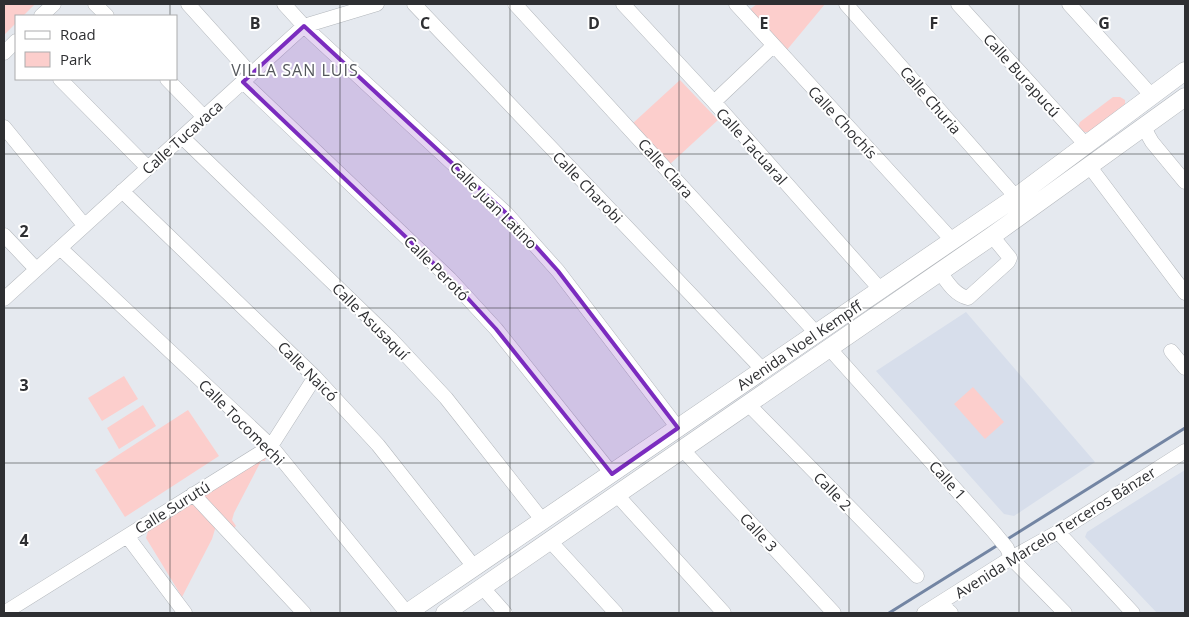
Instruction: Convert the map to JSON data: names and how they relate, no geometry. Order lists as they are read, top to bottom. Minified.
{"streets":{"main road":["Avenida Noel Kempff"],"street":["Calle Burapucú","Calle Churia","Calle Chochís","Calle Tucavaca","Calle Tacuaral","Calle Clara","Calle Charobi","Calle Juan Latino","Calle Perotó","Calle Asusaquí","Calle Naicó","Calle Tocomechi","Calle 1","Calle 2","Calle Surutú","Calle 3","Avenida Marcelo Terceros Bánzer"]},"crossings":[["Calle Burapucú","Avenida Noel Kempff"],["Calle Churia","Avenida Noel Kempff"],["Calle Chochís","Avenida Noel Kempff"],["Calle Tucavaca","Calle Juan Latino"],["Calle Tucavaca","Calle Perotó"],["Calle Tucavaca","Calle Asusaquí"],["Calle Tucavaca","Calle Naicó"],["Calle Tucavaca","Calle Tocomechi"],["Calle Tacuaral","Avenida Noel Kempff"],["Calle Clara","Avenida Noel Kempff"],["Calle Charobi","Avenida Noel Kempff"],["Calle Juan Latino","Avenida Noel Kempff"],["Calle Perotó","Avenida Noel Kempff"],["Calle Asusaquí","Avenida Noel Kempff"],["Avenida Noel Kempff","Calle Naicó"],["Avenida Noel Kempff","Calle Tocomechi"],["Avenida Noel Kempff","Calle 1"],["Avenida Noel Kempff","Calle 2"],["Avenida Noel Kempff","Calle 3"],["Calle Naicó","Calle Surutú"],["Calle Tocomechi","Calle Surutú"],["Calle 1","Avenida Marcelo Terceros Bánzer"]],"districts":["VILLA SAN LUIS"],"legend":["Road","Park"],"grid":{"columns":["B","C","D","E","F","G"],"rows":["2","3","4"]}}
